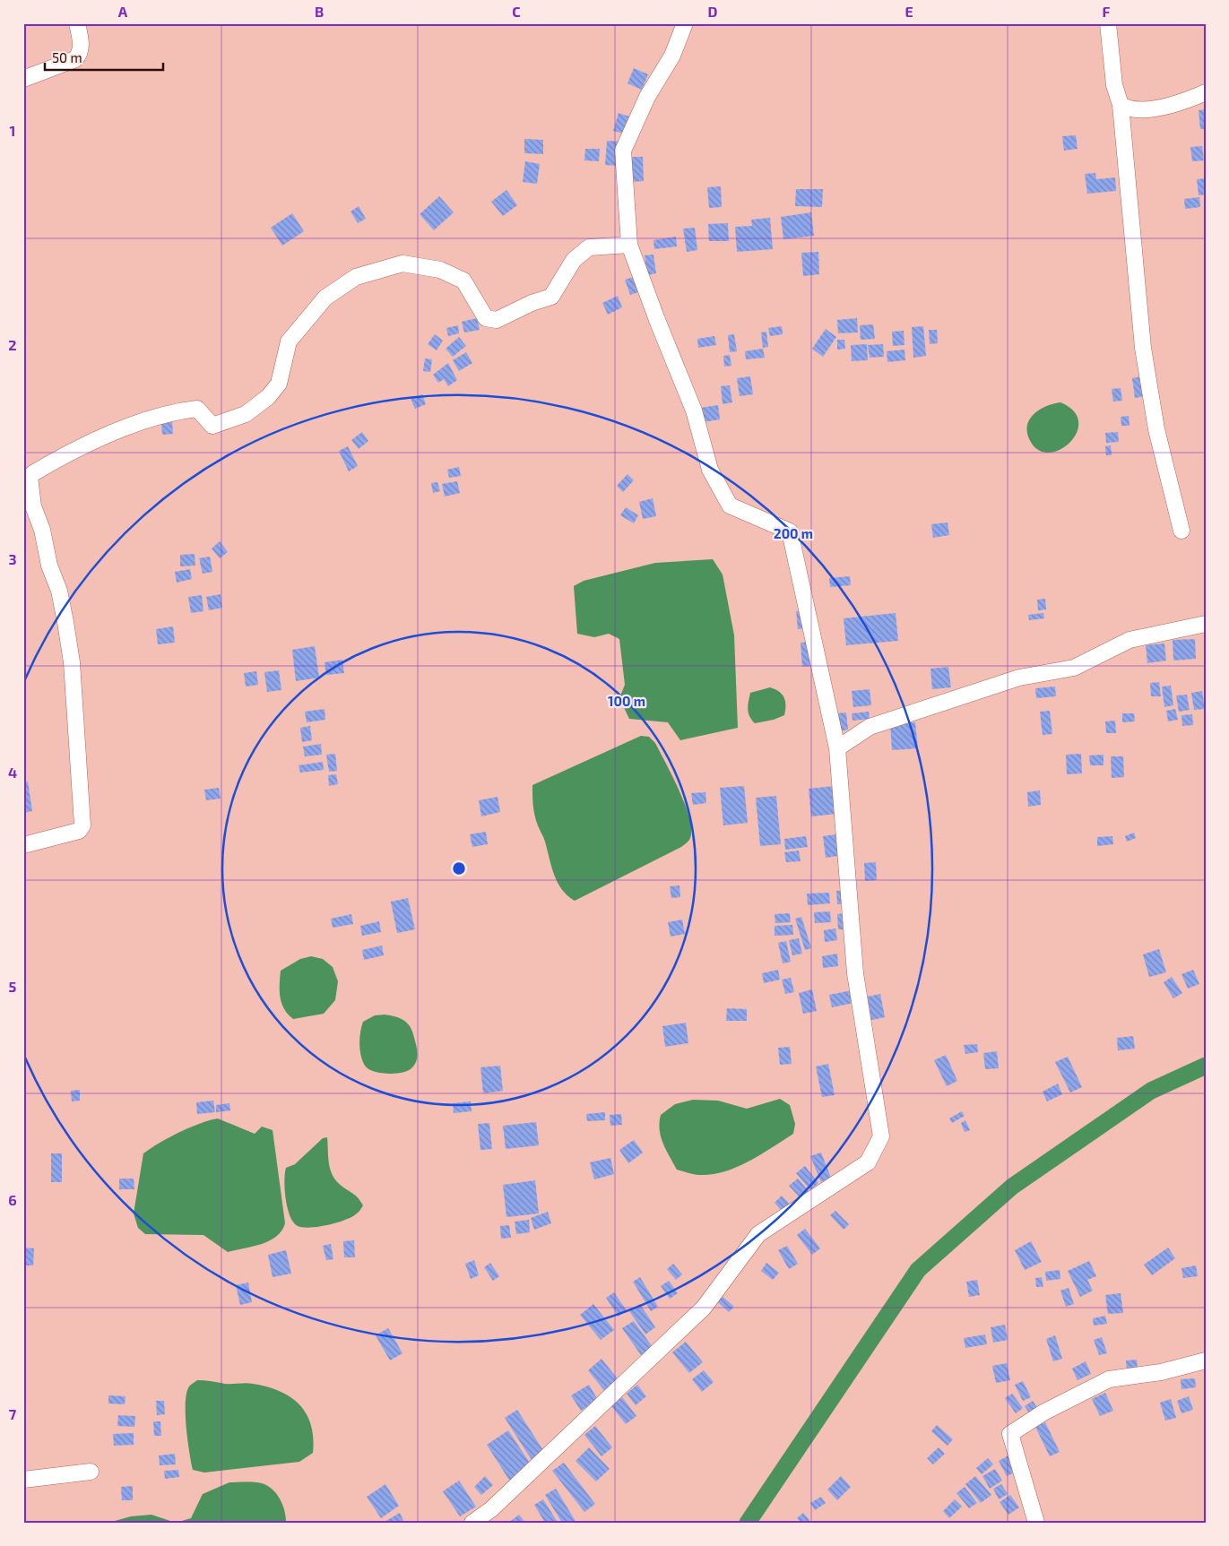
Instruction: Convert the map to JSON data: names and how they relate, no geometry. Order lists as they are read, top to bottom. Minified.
{"scale_bar":"50 m","grid":{"columns":["A","B","C","D","E","F"],"rows":["1","2","3","4","5","6","7"]},"rings":["200 m","100 m"]}
